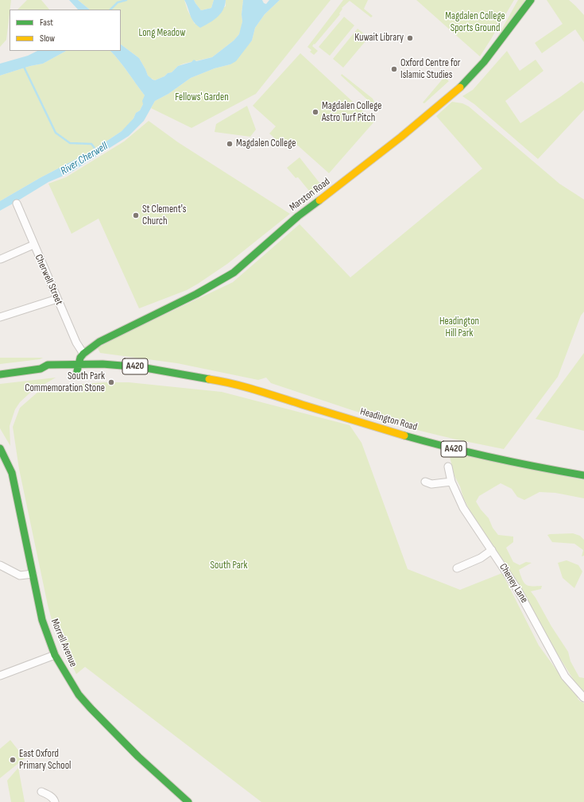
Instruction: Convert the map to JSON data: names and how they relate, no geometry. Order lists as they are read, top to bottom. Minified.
{"streets":{"main road":["Marston Road","A420","Headington Road","Morrell Avenue"],"street":["Cherwell Street","Cheney Lane"]},"crossings":[["Marston Road","Cherwell Street"],["Marston Road","A420"],["Marston Road","Headington Road"],["A420","Headington Road"]],"water":["River Cherwell"],"parks":["Magdalen College Sports Ground","Long Meadow","Fellows' Garden","Headington Hill Park","South Park"],"places":["Kuwait Library","Oxford Centre for Islamic Studies","Magdalen College Astro Turf Pitch","Magdalen College","St Clement's Church","South Park Commemoration Stone","East Oxford Primary School"],"legend":["Fast","Slow"]}
